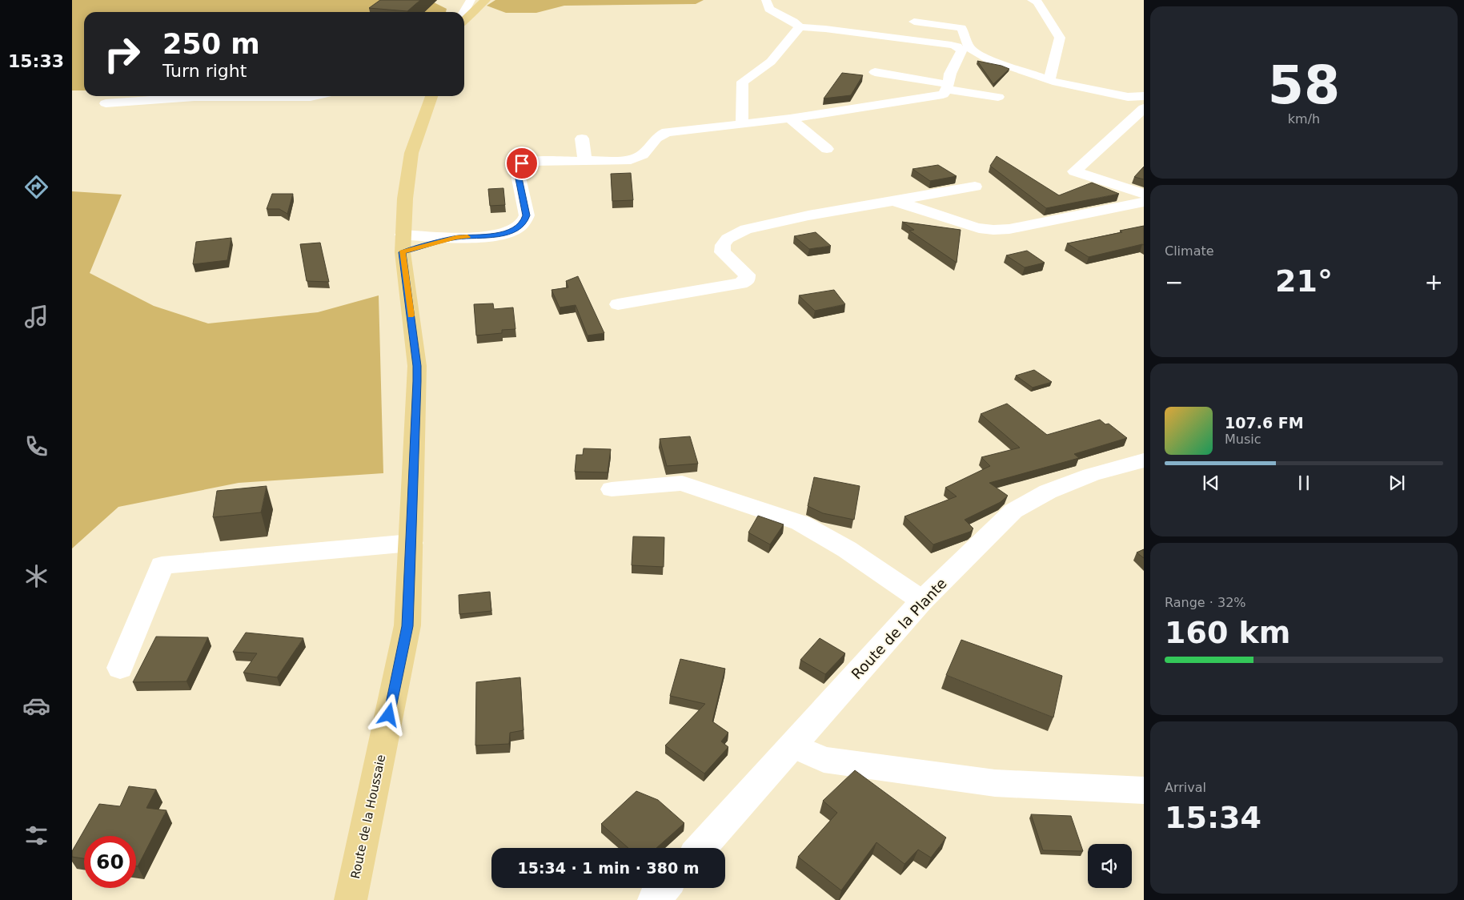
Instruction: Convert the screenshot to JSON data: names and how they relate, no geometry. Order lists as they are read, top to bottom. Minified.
{"streets":{"main road":["Route de la Houssaie"],"street":["Route de la Plante"]},"page":{"tabs":"15:33","tile":[["58","km/h"],"Climate",["Range · 32%","160 km"],["Arrival","15:34"]],"turn":["250 m","Turn right"],"heat":["−","21°","+"],"song":["107.6 FM","Music"],"limit":"60","trip":"15:34 · 1 min · 380 m"}}
